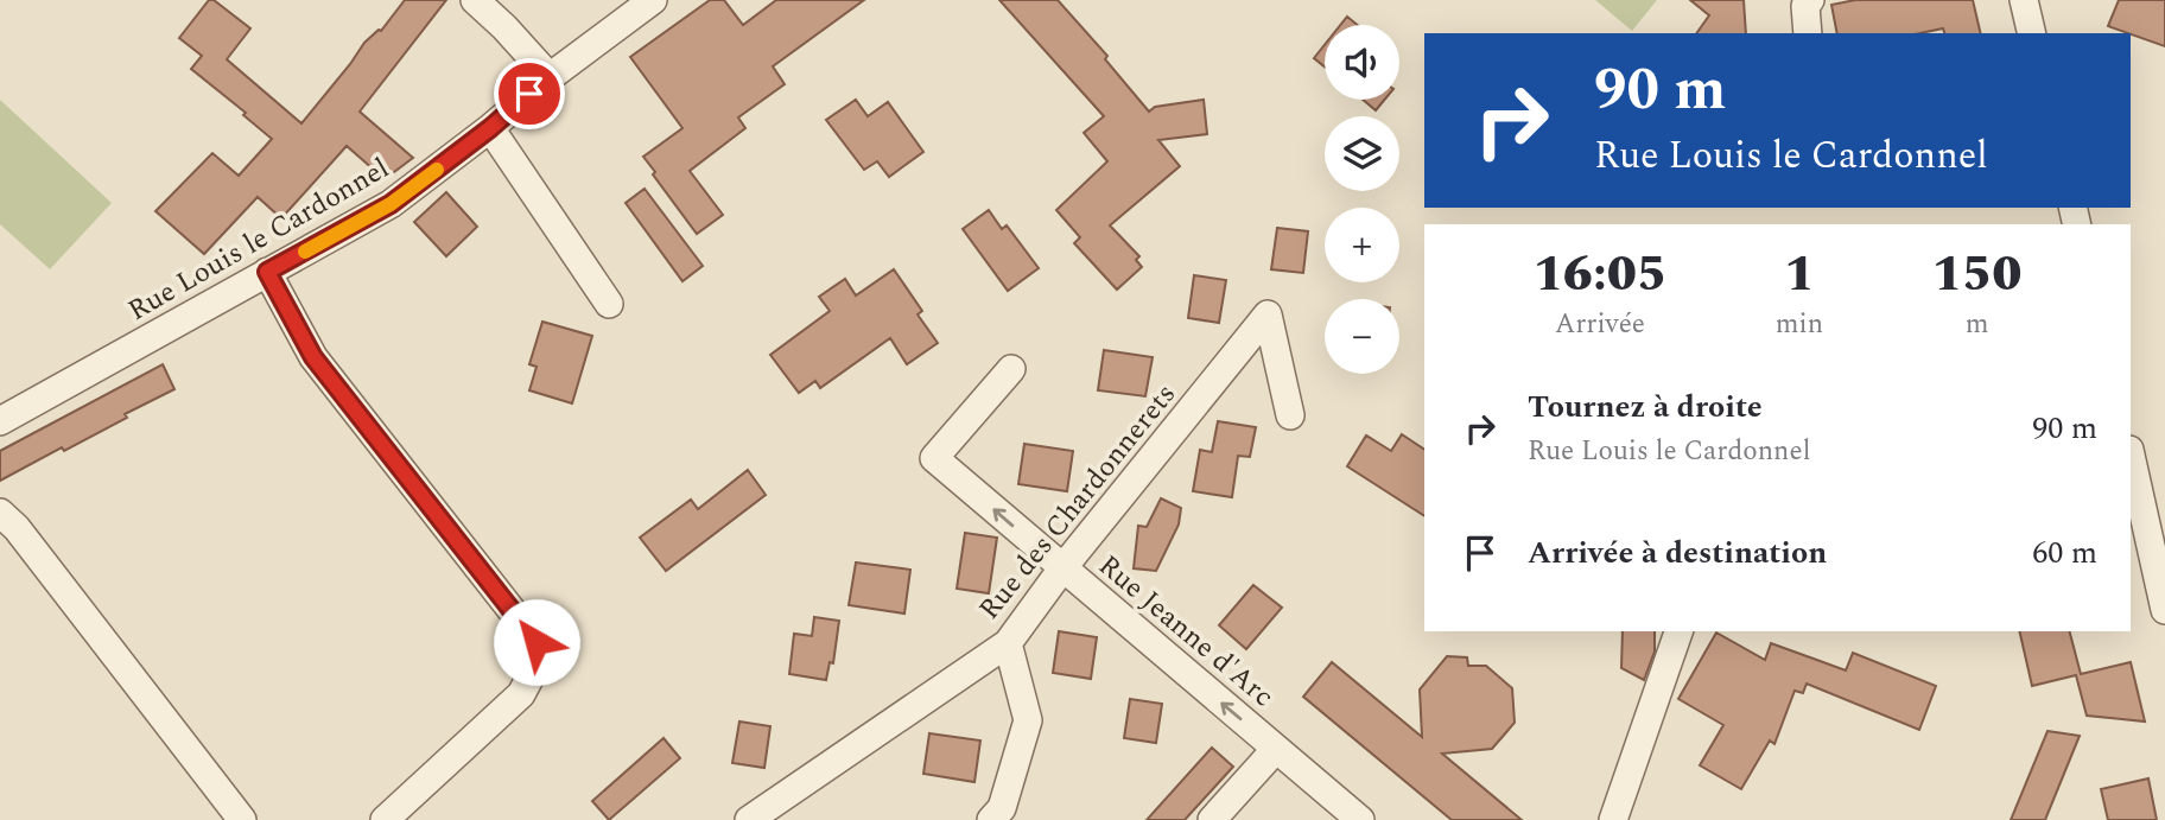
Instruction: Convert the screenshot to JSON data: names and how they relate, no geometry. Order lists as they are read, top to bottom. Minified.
{"streets":{"street":["Rue Louis le Cardonnel","Rue des Chardonnerets","Rue Jeanne d'Arc"]},"crossings":[["Rue des Chardonnerets","Rue Jeanne d'Arc"]],"one_way":["Rue Jeanne d'Arc"],"page":{"map_buttons":["+","−"],"turn":["90 m","Rue Louis le Cardonnel"],"eta":["16:05","Arrivée","1","min","150","m"],"list":[{"name":"Tournez à droite","note":"Rue Louis le Cardonnel","value":"90 m"},{"name":"Arrivée à destination","value":"60 m"}]}}
